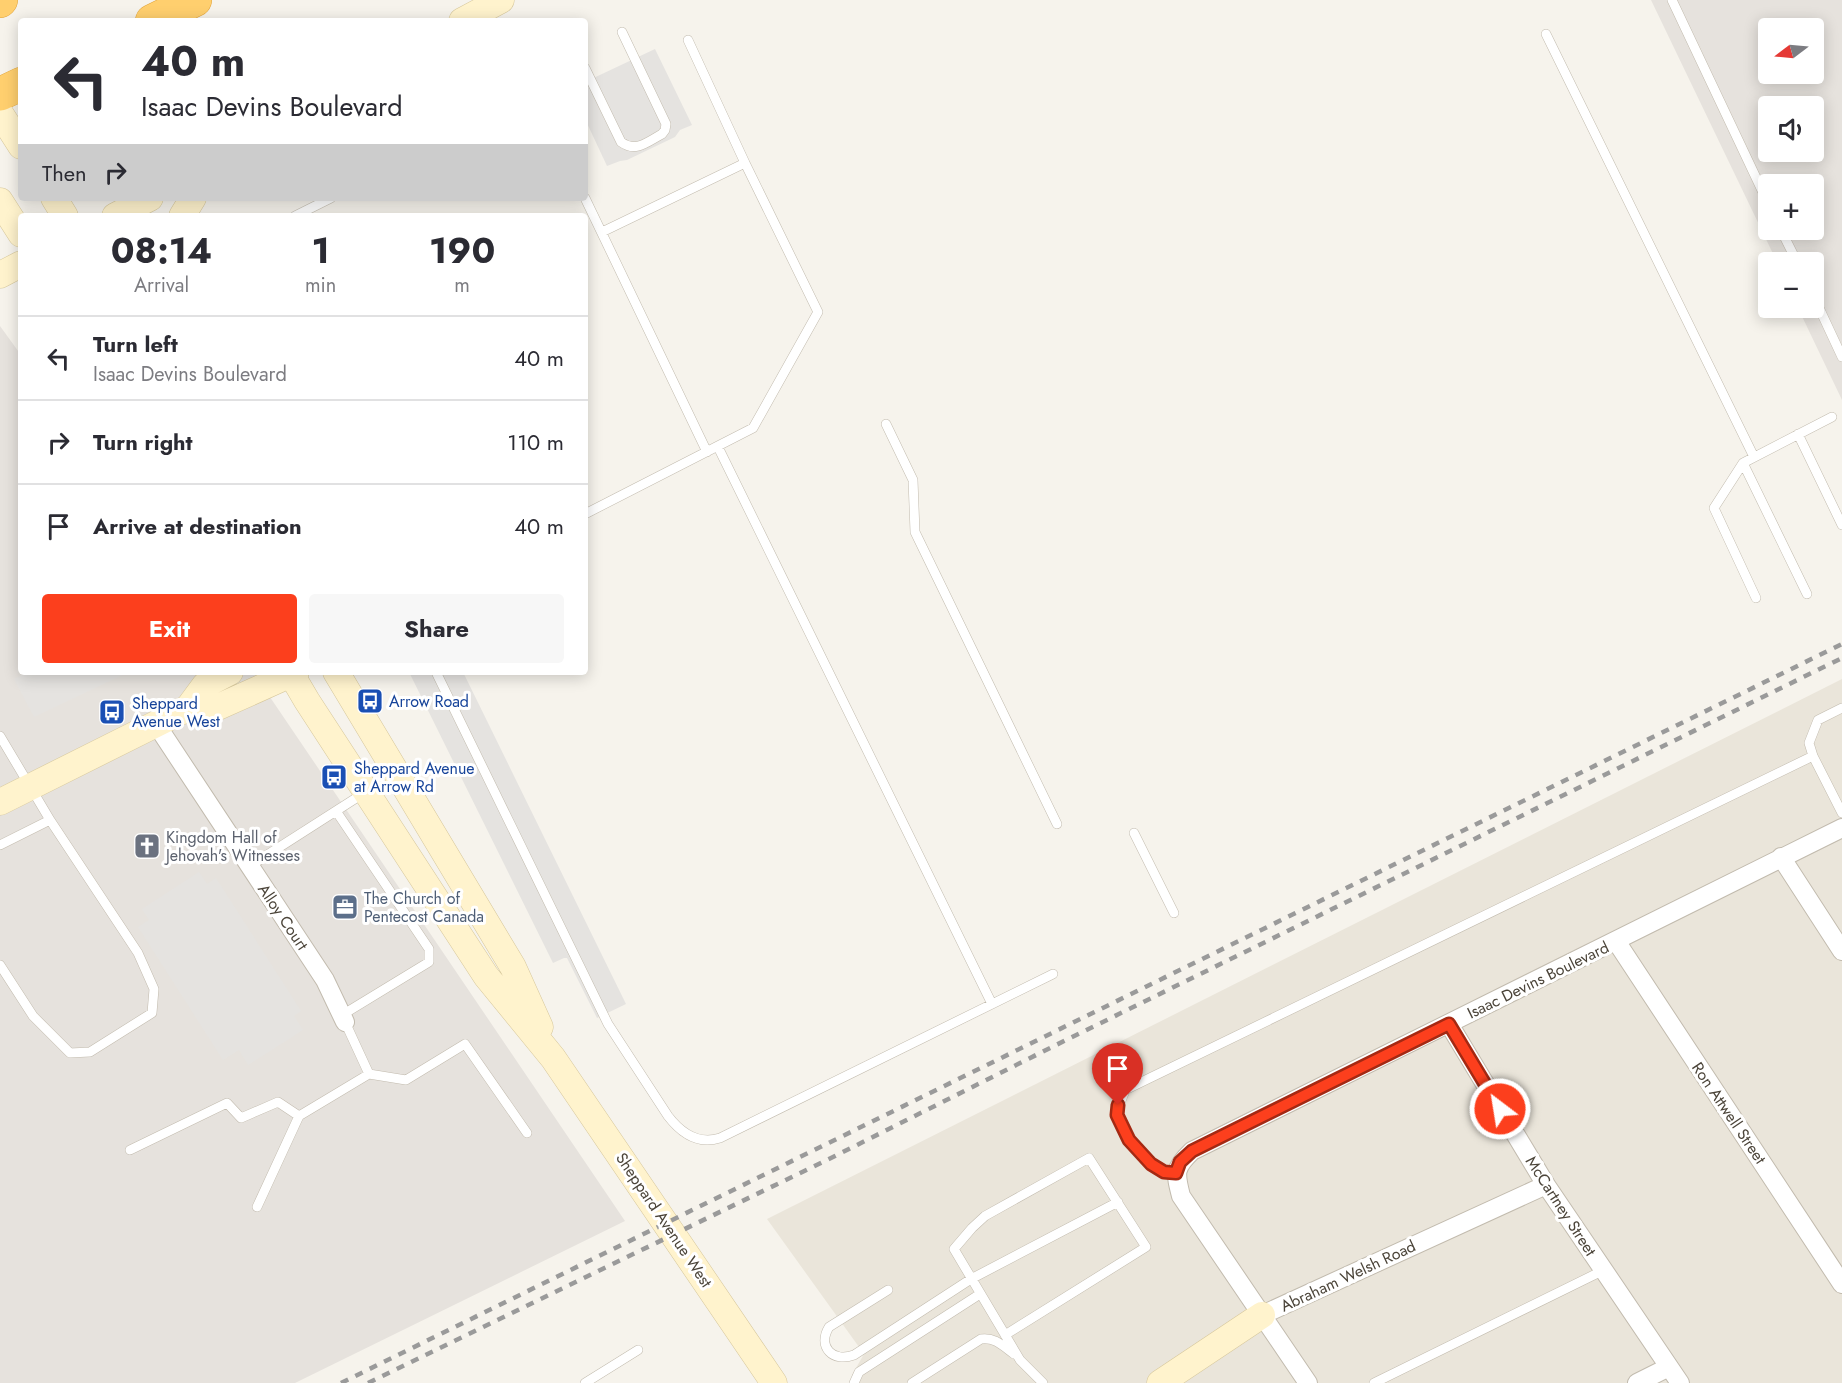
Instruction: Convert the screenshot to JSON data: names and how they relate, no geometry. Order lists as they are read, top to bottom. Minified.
{"streets":{"main road":["Sheppard Avenue West","Abraham Welsh Road"],"street":["Alloy Court","Isaac Devins Boulevard","Ron Attwell Street","McCartney Street"]},"crossings":[["Isaac Devins Boulevard","Ron Attwell Street"],["Isaac Devins Boulevard","McCartney Street"],["McCartney Street","Abraham Welsh Road"]],"places":{"bus stop":["Arrow Road","Sheppard Avenue West","Sheppard Avenue at Arrow Rd"],"church":["Kingdom Hall of Jehovah's Witnesses"],"office":["The Church of Pentecost Canada"]},"north":"left","page":{"map_buttons":["+","−"],"turn":["40 m","Isaac Devins Boulevard"],"then":"Then","eta":["08:14","Arrival","1","min","190","m"],"list":[{"name":"Turn left","note":"Isaac Devins Boulevard","value":"40 m"},{"name":"Turn right","value":"110 m"},{"name":"Arrive at destination","value":"40 m"}],"buttons":["Exit","Share"]}}
